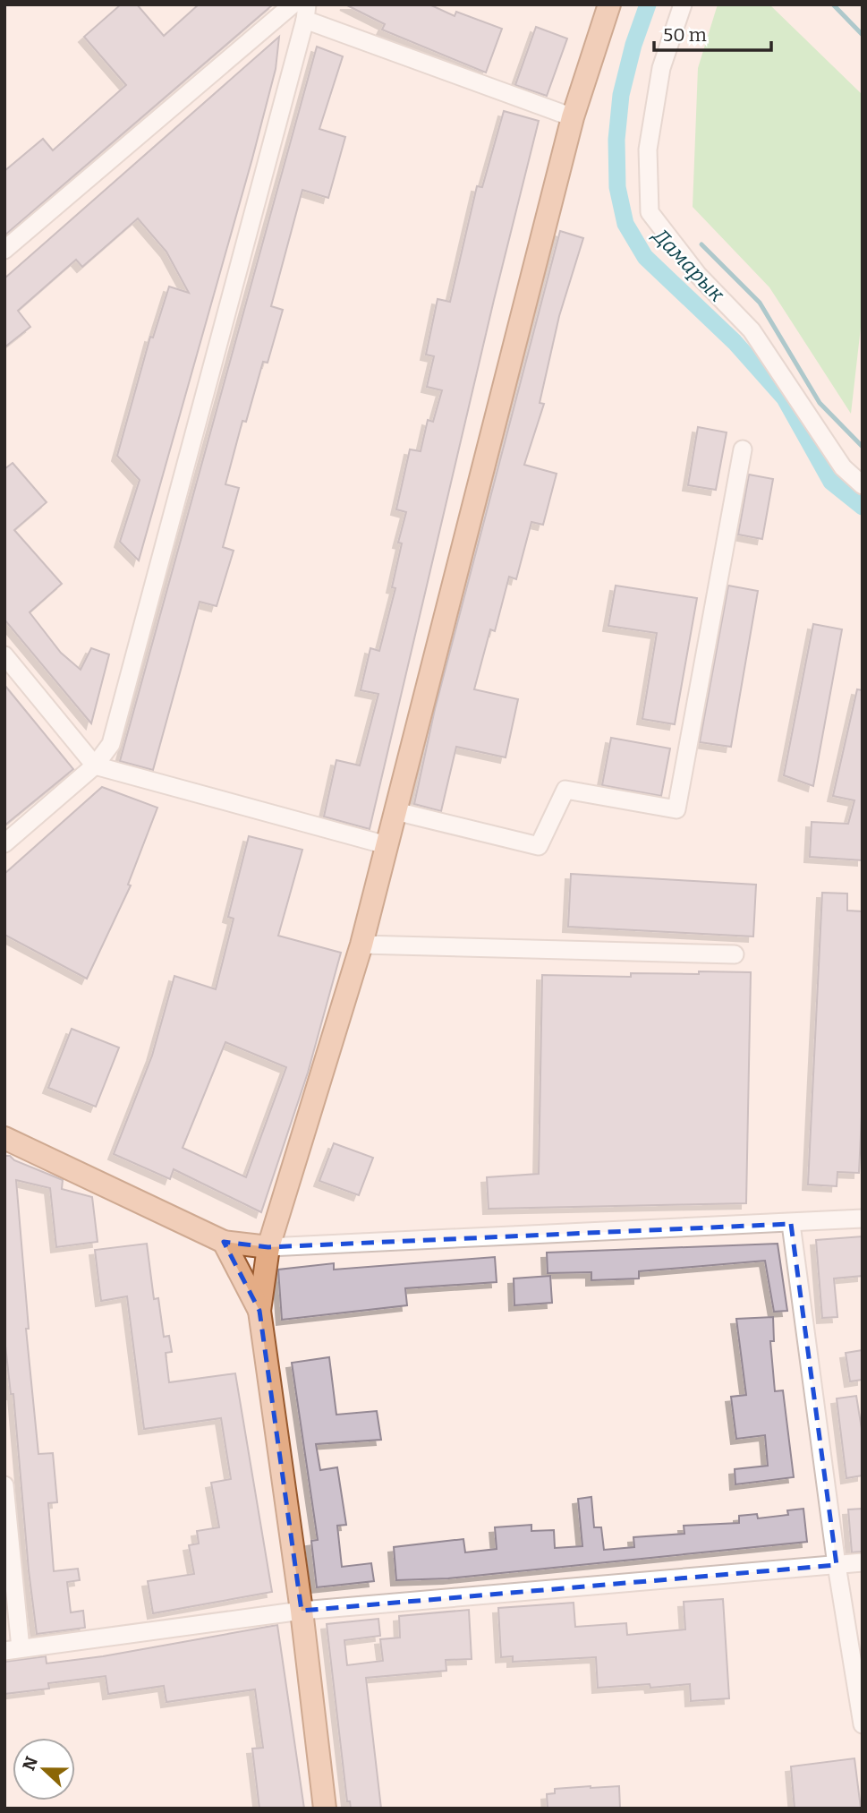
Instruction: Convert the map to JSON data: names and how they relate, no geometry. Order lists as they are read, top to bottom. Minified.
{"water":["Дамарык"],"scale_bar":"50 m","north":"left"}
